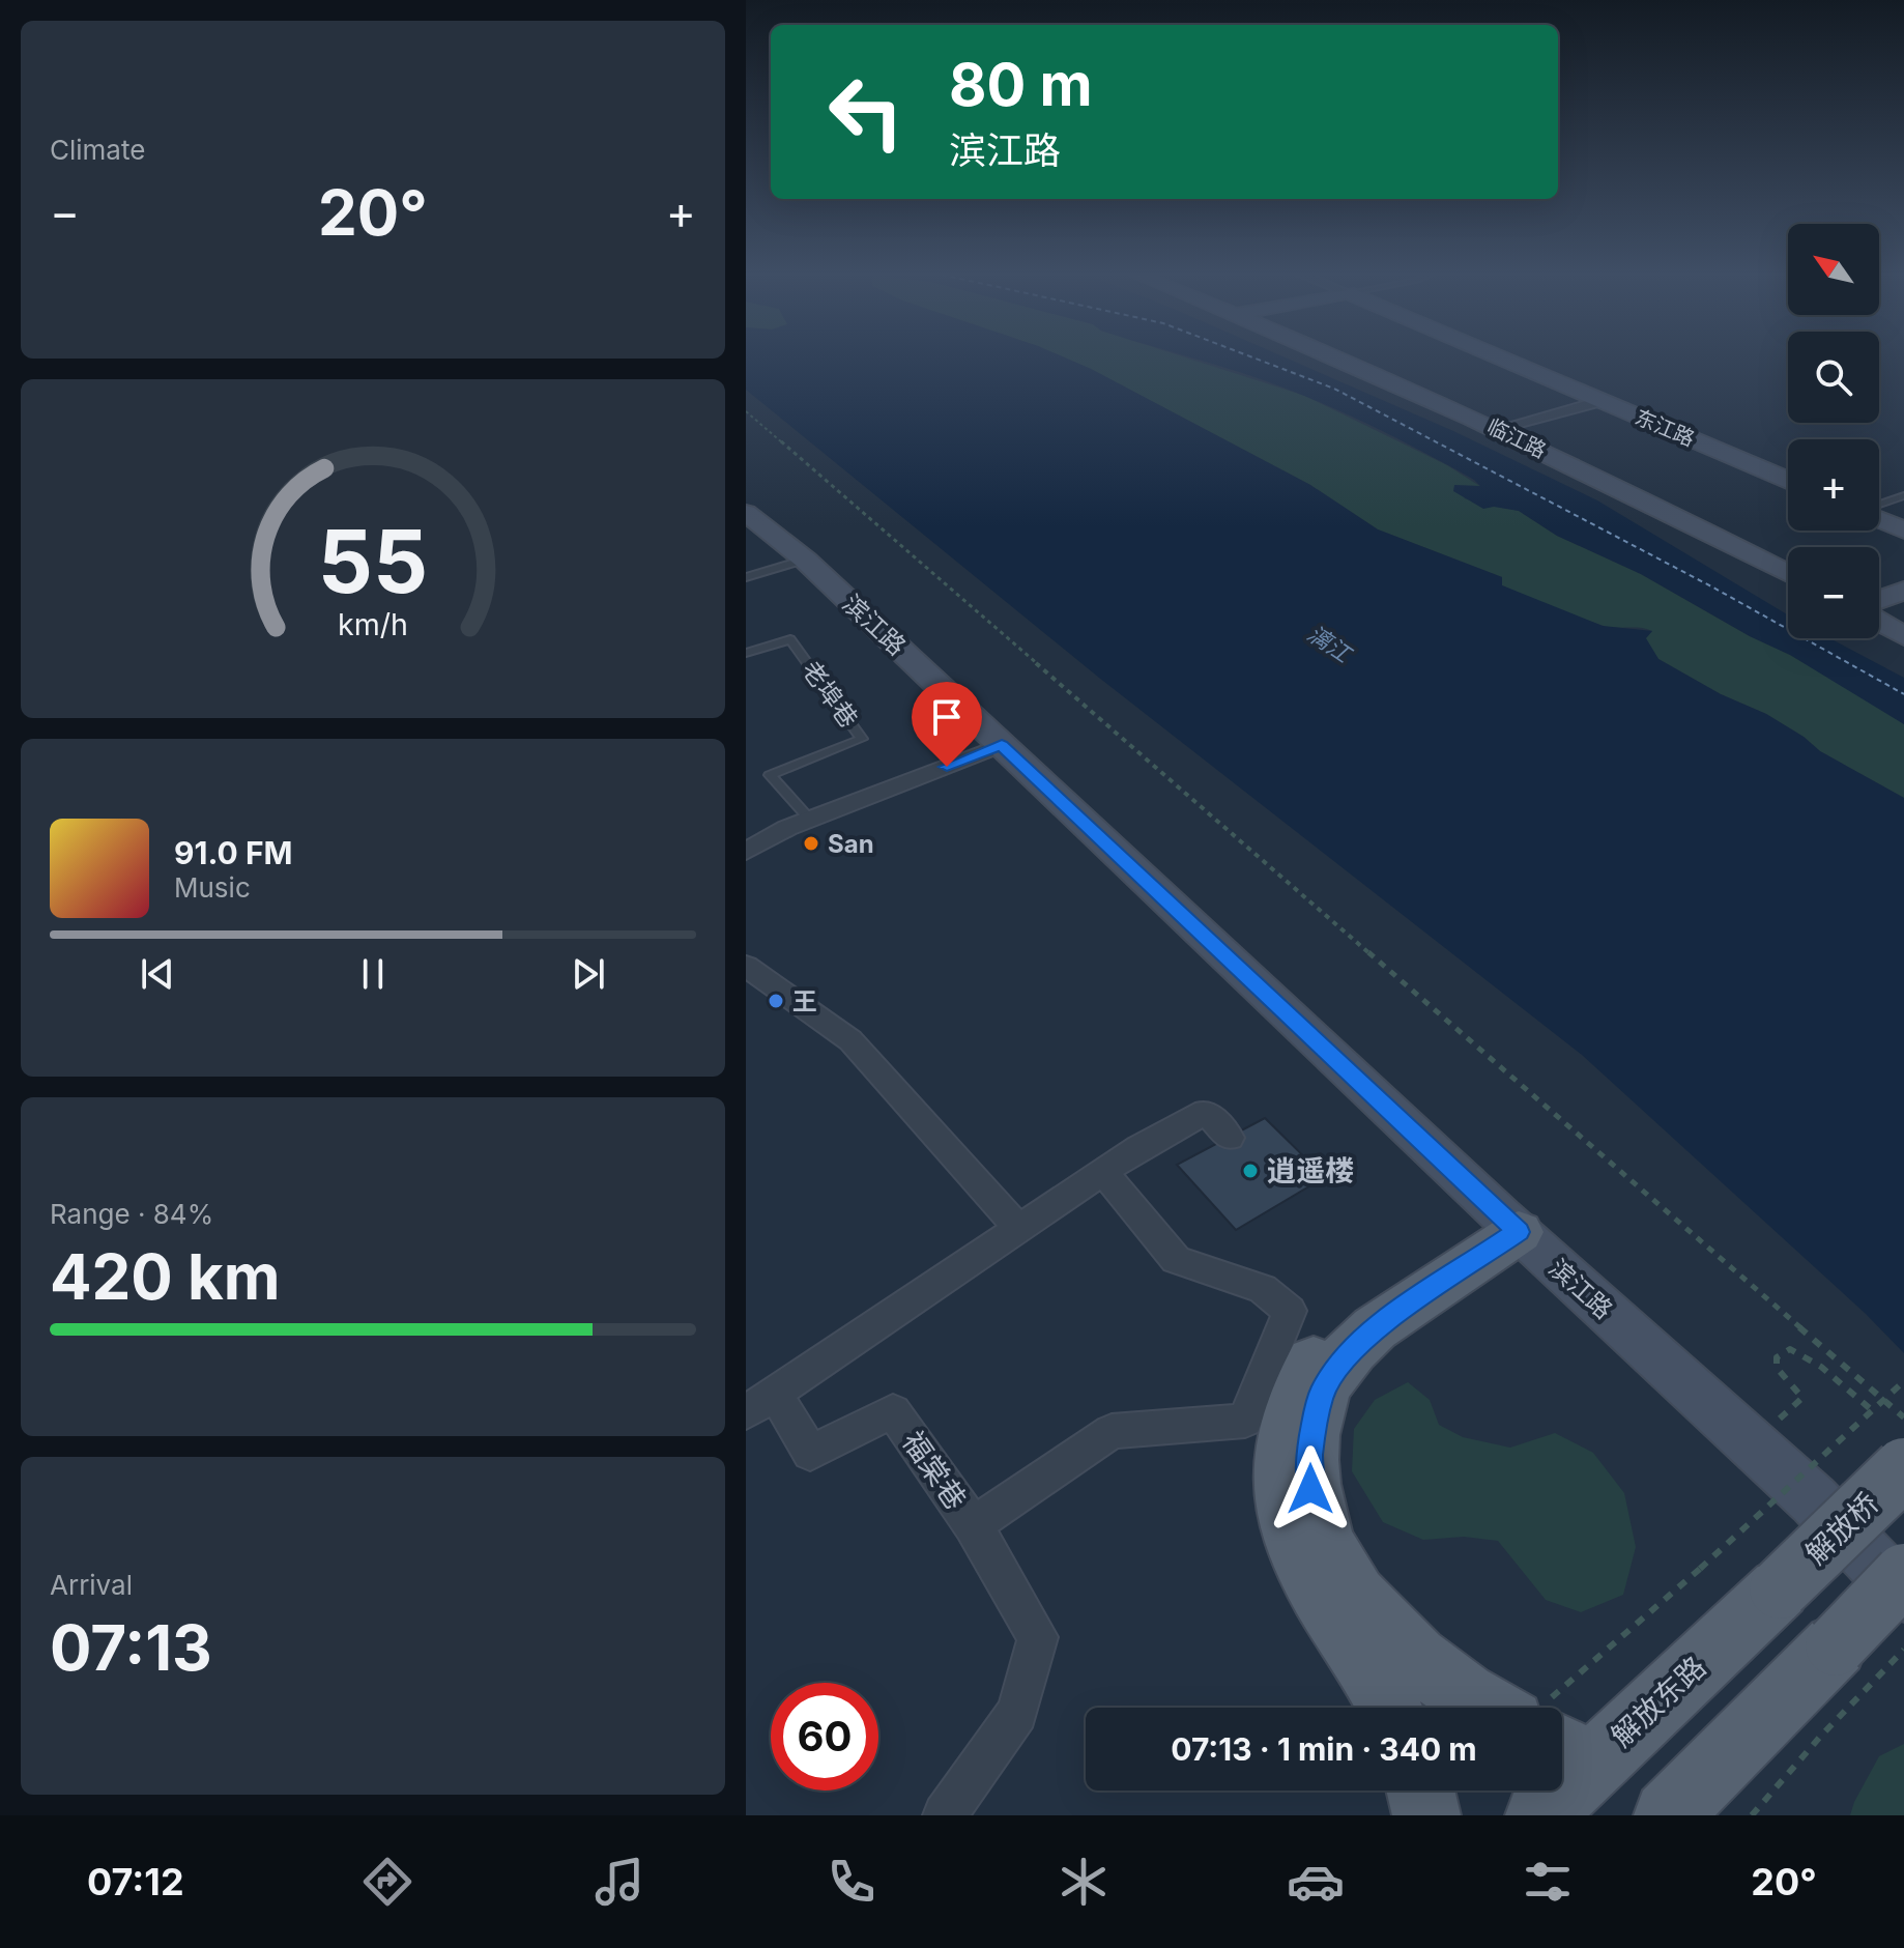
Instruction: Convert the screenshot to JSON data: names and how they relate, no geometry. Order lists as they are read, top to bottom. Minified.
{"streets":{"main road":["解放桥","解放东路"],"street":["东江路","临江路","滨江路","福棠巷"],"lane":["老埠巷"]},"crossings":[["解放桥","解放东路"]],"water":["漓江"],"places":["San","王","逍遥楼"],"north":"top left","page":{"tile":["Climate",["Range · 84%","420 km"],["Arrival","07:13"]],"turn":["80 m","滨江路"],"heat":["−","20°","+"],"map_buttons":["+","−"],"song":["91.0 FM","Music"],"limit":"60","trip":"07:13 · 1 min · 340 m","tabs":["07:12","20°"],"gauge":["55","km/h"]}}
